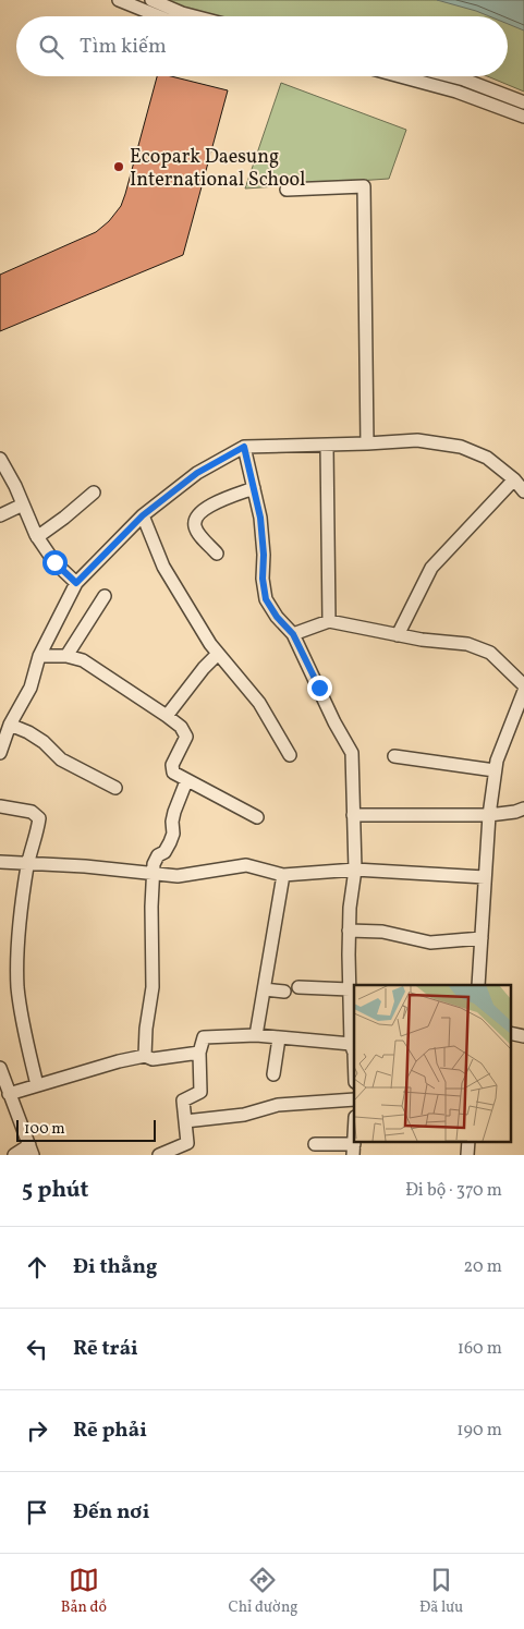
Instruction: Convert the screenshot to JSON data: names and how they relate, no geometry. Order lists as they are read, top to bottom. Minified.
{"places":["Ecopark Daesung International School"],"scale_bar":"100 m","page":{"search":"Tìm kiếm","scale":"100 m","heading":["5 phút","Đi bộ · 370 m"],"list":[["Đi thẳng","20 m"],["Rẽ trái","160 m"],["Rẽ phải","190 m"],"Đến nơi"],"nav":["Bản đồ","Chỉ đường","Đã lưu"]}}
